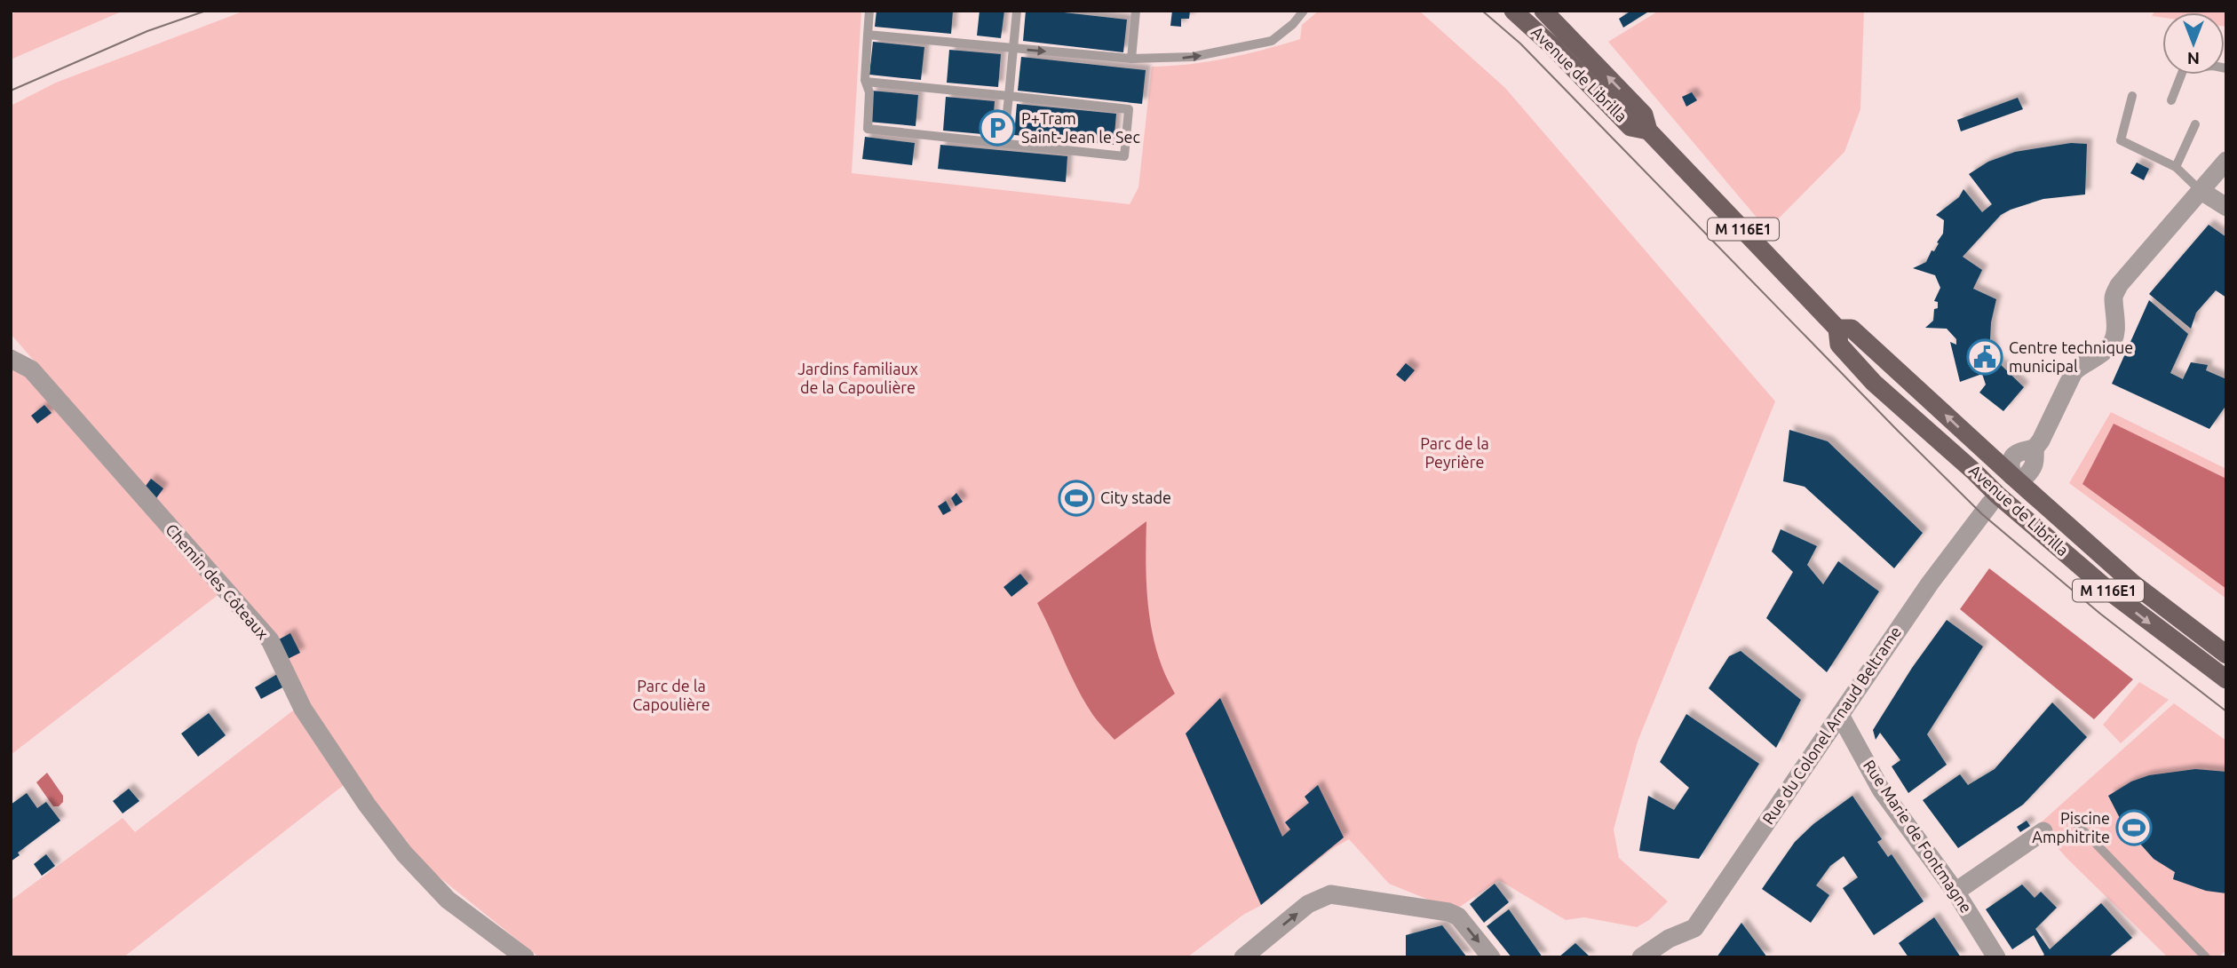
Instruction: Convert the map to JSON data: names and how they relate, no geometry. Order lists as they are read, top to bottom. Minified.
{"streets":{"main road":["Avenue de Librilla","M 116E1"],"street":["Chemin des Côteaux","Rue du Colonel Arnaud Beltrame","Rue Marie de Fontmagne"]},"crossings":[["Avenue de Librilla","Rue du Colonel Arnaud Beltrame"],["Rue du Colonel Arnaud Beltrame","Rue Marie de Fontmagne"]],"parks":["Jardins familiaux de la Capoulière","Parc de la Peyrière","Parc de la Capoulière"],"places":{"parking":["P+Tram Saint-Jean le Sec"],"public building":["Centre technique municipal"],"sports":["City stade","Piscine Amphitrite"]},"north":"bottom"}
